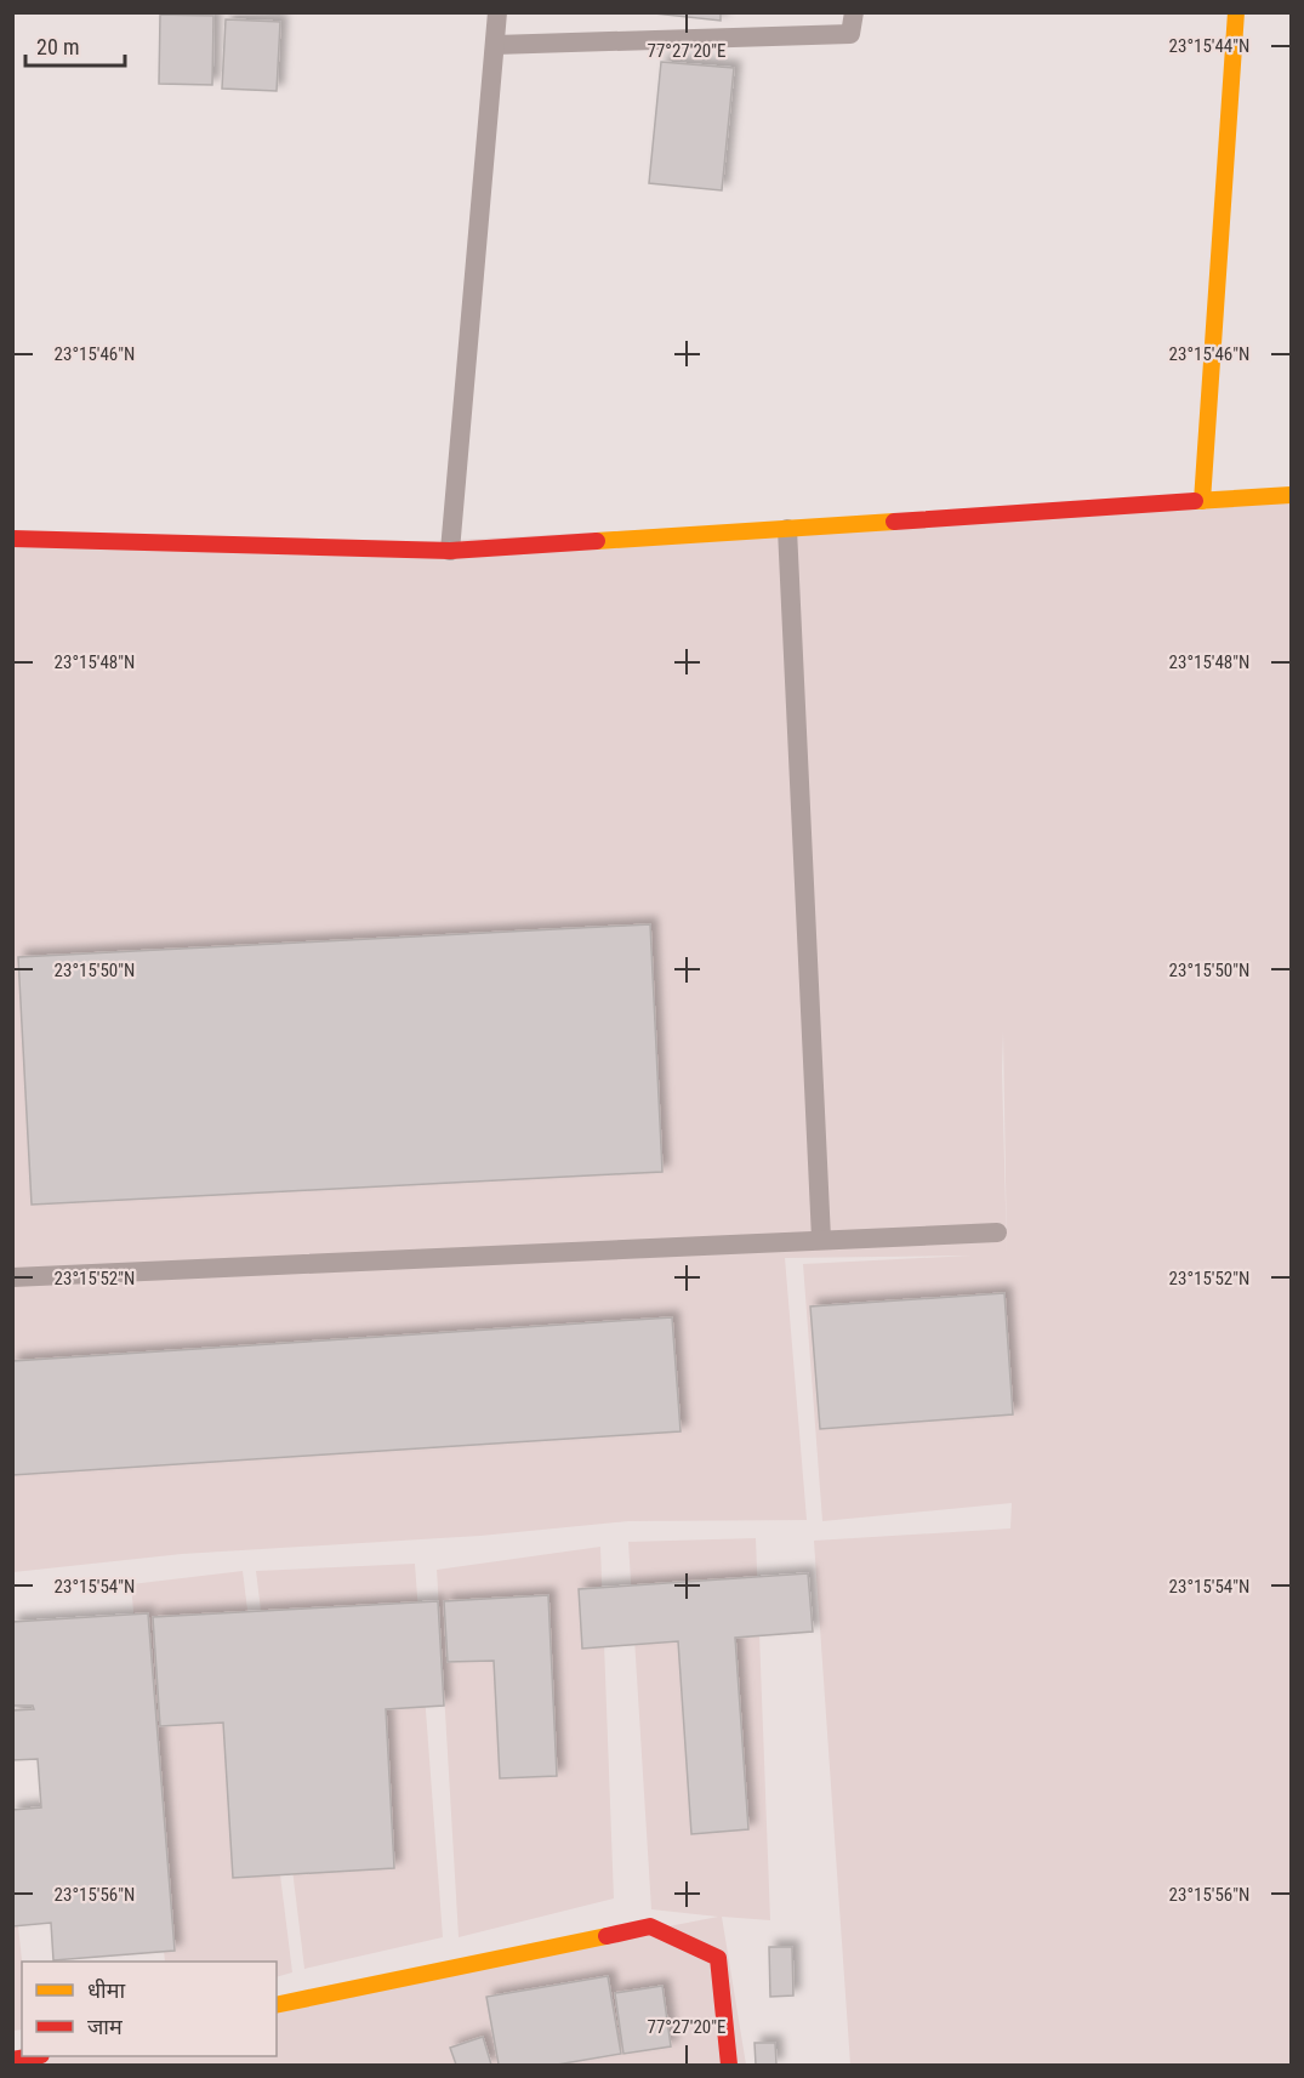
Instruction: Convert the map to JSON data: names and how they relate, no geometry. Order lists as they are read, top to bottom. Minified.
{"legend":["धीमा","जाम"],"scale_bar":"20 m","coordinates":["23°15'44\"N","77°27'20\"E","23°15'46\"N","23°15'48\"N","23°15'50\"N","23°15'52\"N","23°15'54\"N","23°15'56\"N"]}
